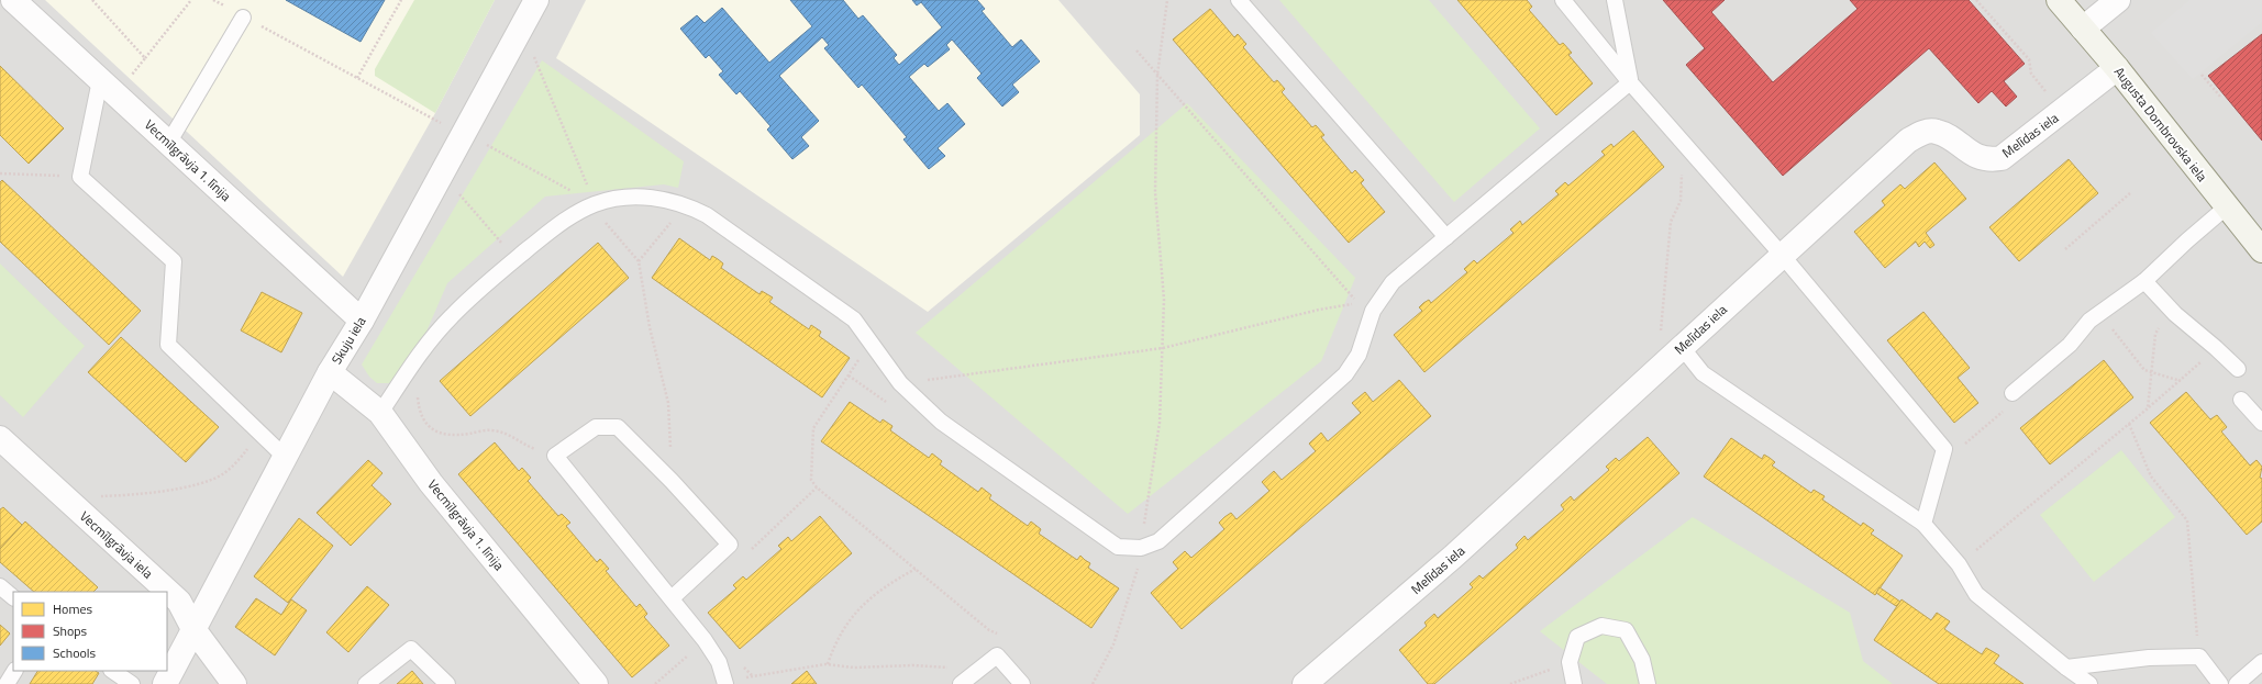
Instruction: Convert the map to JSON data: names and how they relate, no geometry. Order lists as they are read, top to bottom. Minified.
{"streets":{"main road":["Augusta Dombrovska iela"],"street":["Melīdas iela","Vecmīlgrāvja 1. līnija","Skuju iela","Vecmīlgrāvja iela"]},"crossings":[["Augusta Dombrovska iela","Melīdas iela"],["Vecmīlgrāvja 1. līnija","Skuju iela"],["Skuju iela","Vecmīlgrāvja iela"]],"legend":["Homes","Shops","Schools"]}
